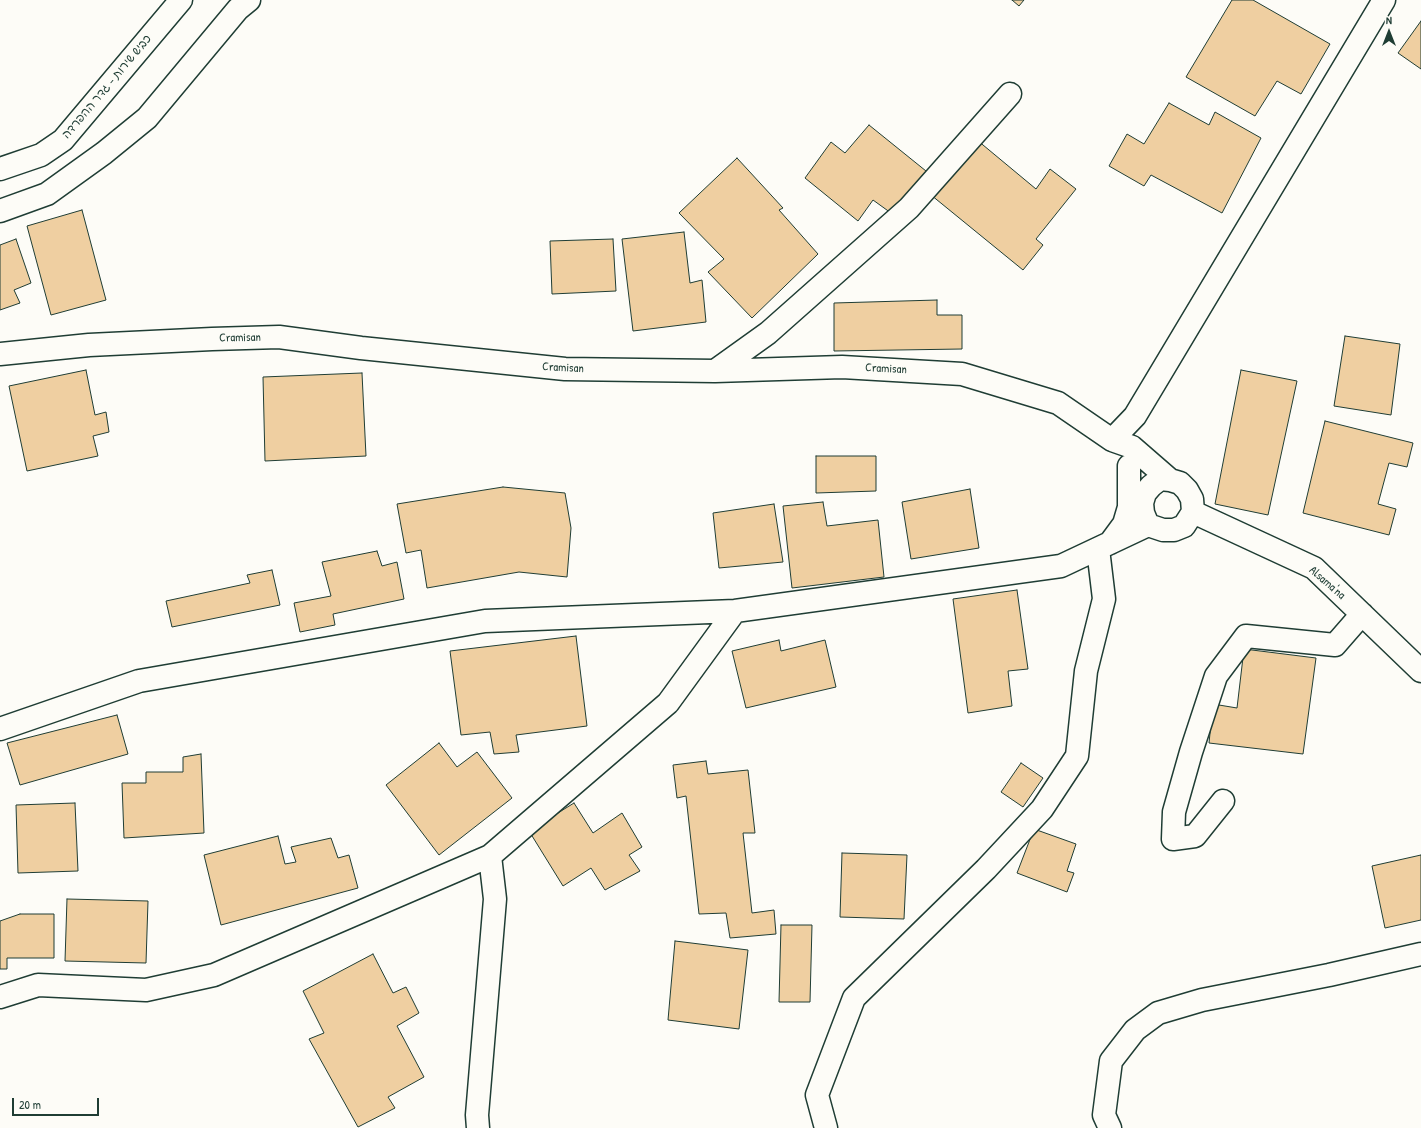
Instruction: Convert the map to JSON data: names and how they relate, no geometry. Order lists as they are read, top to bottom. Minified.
{"streets":{"street":["כביש שירות - גדר ההפרדה","Cramisan","Alsama'na"]},"scale_bar":"20 m","north":"top"}
